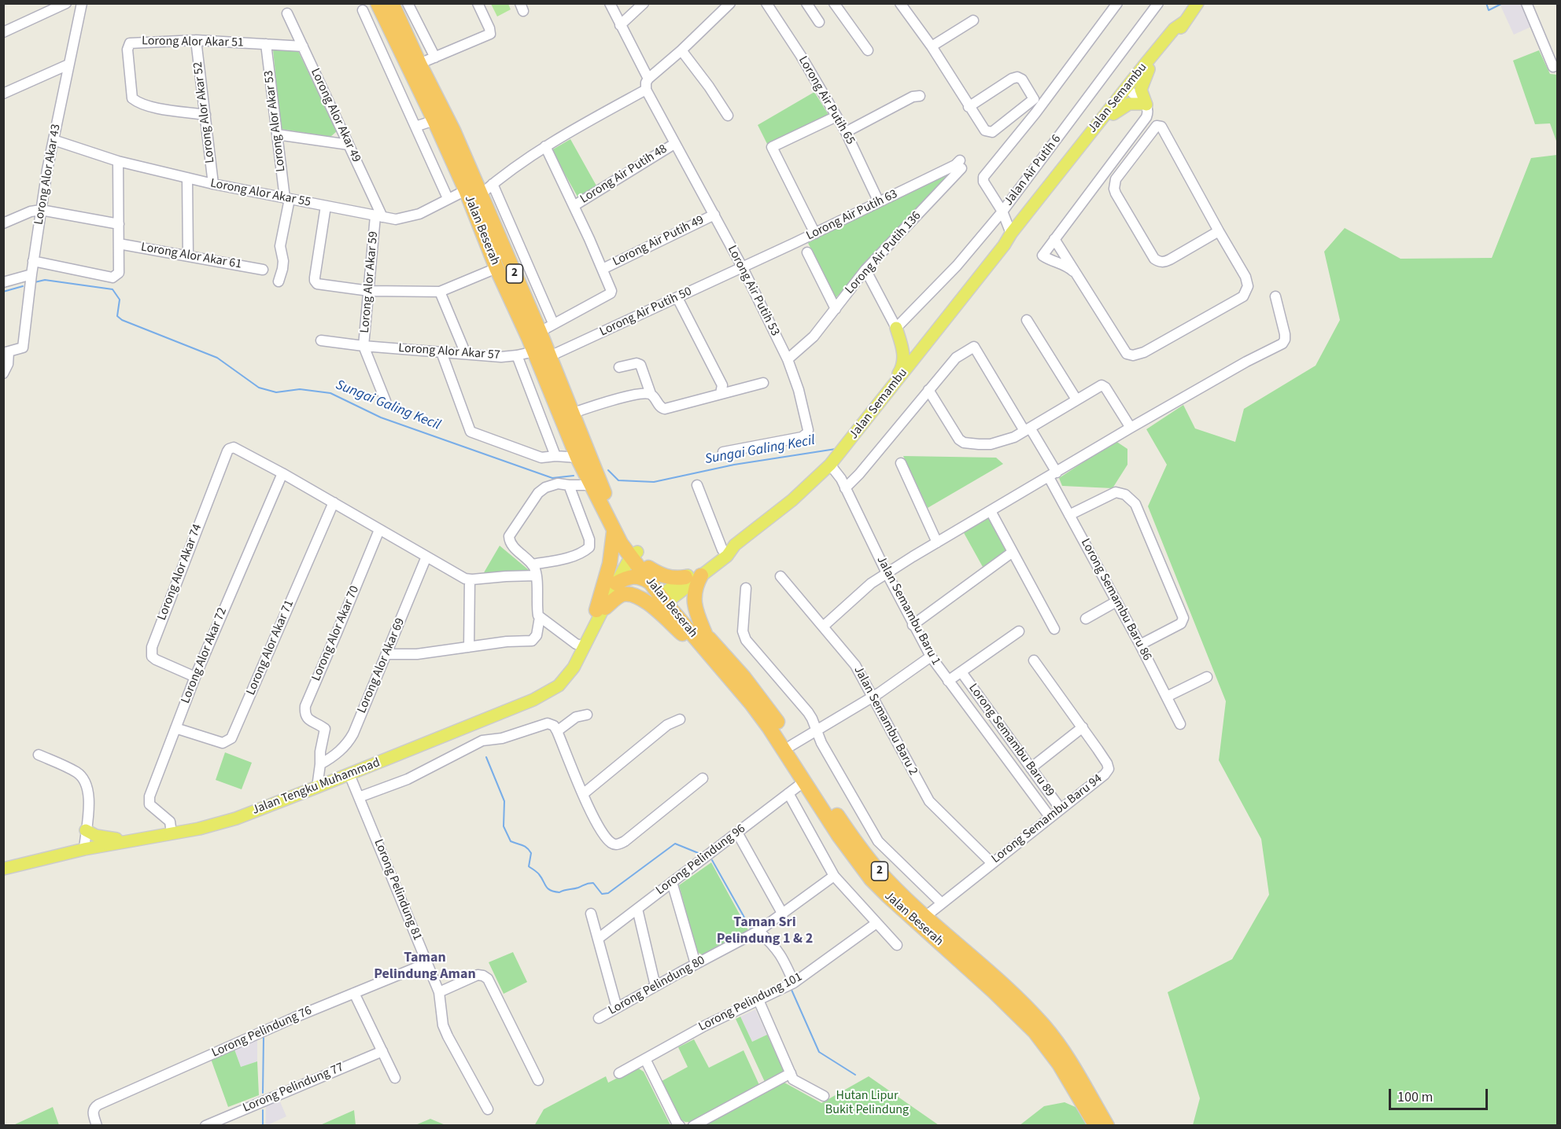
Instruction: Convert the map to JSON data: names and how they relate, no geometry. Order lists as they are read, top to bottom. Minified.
{"streets":{"highway":["Jalan Beserah","2"],"main road":["Jalan Semambu","Jalan Tengku Muhammad"],"street":["Lorong Alor Akar 51","Lorong Air Putih 65","Lorong Alor Akar 52","Lorong Alor Akar 49","Lorong Alor Akar 53","Jalan Air Putih 6","Lorong Alor Akar 43","Lorong Air Putih 48","Lorong Alor Akar 55","Lorong Air Putih 63","Lorong Air Putih 49","Lorong Air Putih 136","Lorong Alor Akar 61","Lorong Alor Akar 59","Lorong Air Putih 53","Lorong Air Putih 50","Lorong Alor Akar 57","Lorong Alor Akar 74","Lorong Semambu Baru 86","Jalan Semambu Baru 1","Lorong Alor Akar 70","Lorong Alor Akar 71","Lorong Alor Akar 72","Lorong Alor Akar 69","Jalan Semambu Baru 2","Lorong Semambu Baru 89","Lorong Semambu Baru 94","Lorong Pelindung 96","Lorong Pelindung 81","Lorong Pelindung 80","Lorong Pelindung 101","Lorong Pelindung 76","Lorong Pelindung 77"]},"crossings":[["Lorong Alor Akar 51","Lorong Alor Akar 52"],["Lorong Alor Akar 51","Lorong Alor Akar 49"],["Lorong Alor Akar 51","Lorong Alor Akar 53"],["Jalan Semambu","Jalan Beserah"],["Jalan Semambu","Jalan Semambu Baru 1"],["Lorong Air Putih 65","Lorong Air Putih 63"],["Lorong Alor Akar 52","Lorong Alor Akar 55"],["Lorong Alor Akar 49","Lorong Alor Akar 55"],["Lorong Alor Akar 49","Lorong Alor Akar 59"],["Lorong Alor Akar 53","Lorong Alor Akar 55"],["Lorong Alor Akar 43","Lorong Alor Akar 55"],["Lorong Air Putih 48","Lorong Air Putih 53"],["Lorong Alor Akar 55","Jalan Beserah"],["Lorong Alor Akar 55","Lorong Alor Akar 59"],["Lorong Air Putih 63","Lorong Air Putih 136"],["Lorong Air Putih 63","Lorong Air Putih 53"],["Lorong Air Putih 63","Lorong Air Putih 50"],["Jalan Beserah","Lorong Air Putih 50"],["Jalan Beserah","Lorong Alor Akar 57"],["Jalan Beserah","Jalan Tengku Muhammad"],["Jalan Beserah","Lorong Semambu Baru 94"],["Jalan Beserah","Lorong Pelindung 96"],["Lorong Air Putih 49","Lorong Air Putih 53"],["Lorong Air Putih 136","Lorong Air Putih 53"],["Lorong Alor Akar 59","Lorong Alor Akar 57"],["Lorong Air Putih 53","Lorong Air Putih 50"],["Lorong Alor Akar 74","Lorong Alor Akar 72"],["Jalan Semambu Baru 1","Lorong Semambu Baru 89"],["Jalan Semambu Baru 1","Lorong Semambu Baru 94"],["Lorong Alor Akar 70","Lorong Alor Akar 69"],["Lorong Alor Akar 71","Lorong Alor Akar 72"],["Lorong Alor Akar 72","Jalan Tengku Muhammad"],["Jalan Semambu Baru 2","Lorong Semambu Baru 94"],["Lorong Semambu Baru 89","Lorong Semambu Baru 94"],["Jalan Tengku Muhammad","Lorong Pelindung 81"],["Lorong Pelindung 81","Lorong Pelindung 76"]],"districts":["Taman Sri Pelindung 1 & 2","Taman Pelindung Aman"],"water":["Sungai Galing Kecil"],"parks":["Hutan Lipur Bukit Pelindung"],"scale_bar":"100 m"}
